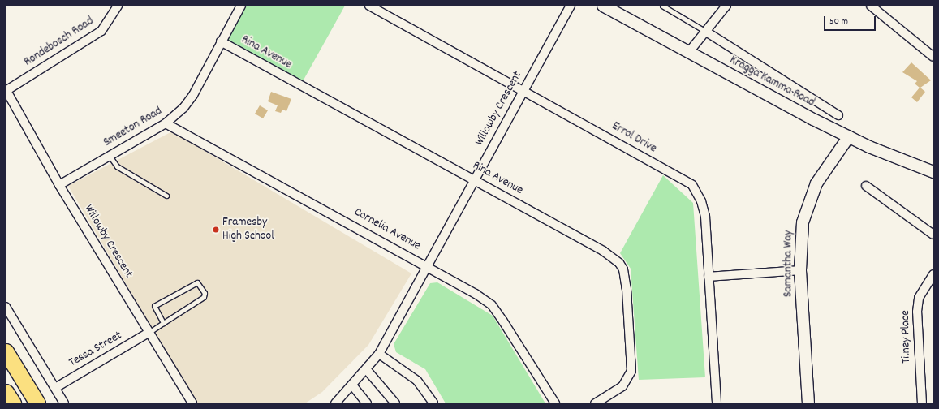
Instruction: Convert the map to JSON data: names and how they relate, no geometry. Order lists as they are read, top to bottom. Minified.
{"streets":{"main road":["Kragga Kamma Road","Samantha Way"],"street":["Rondebosch Road","Rina Avenue","Willowby Crescent","Smeeton Road","Errol Drive","Cornelia Avenue","Tilney Place","Tessa Street"]},"crossings":[["Rondebosch Road","Willowby Crescent"],["Rina Avenue","Willowby Crescent"],["Rina Avenue","Smeeton Road"],["Kragga Kamma Road","Samantha Way"],["Willowby Crescent","Smeeton Road"],["Willowby Crescent","Errol Drive"],["Willowby Crescent","Cornelia Avenue"],["Willowby Crescent","Tessa Street"],["Smeeton Road","Cornelia Avenue"]],"places":["Framesby High School"],"scale_bar":"50 m"}
